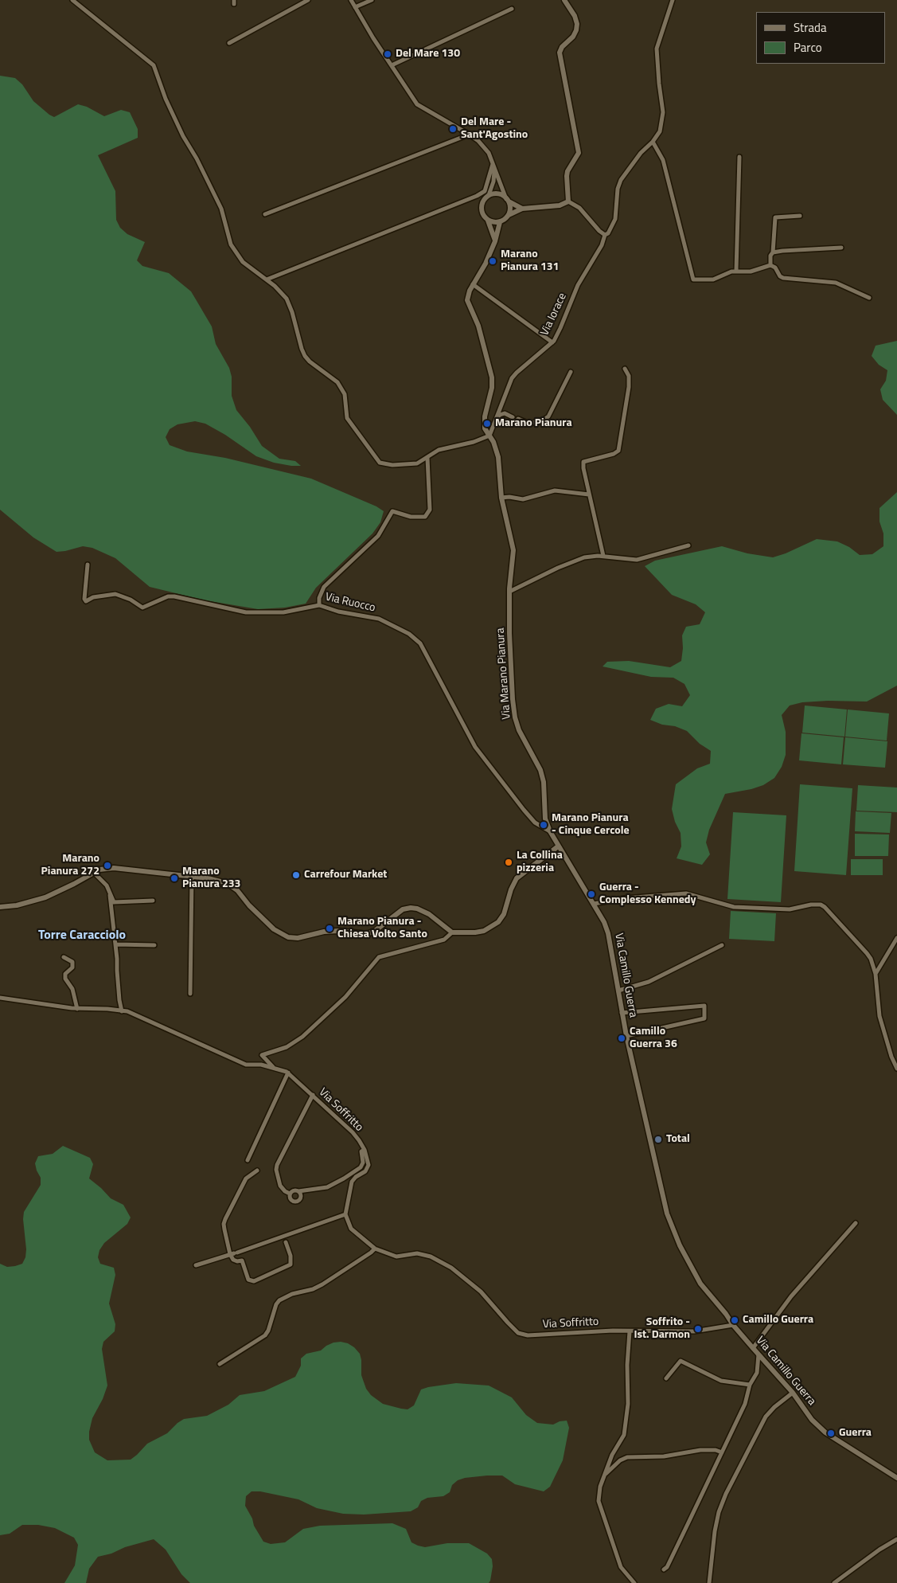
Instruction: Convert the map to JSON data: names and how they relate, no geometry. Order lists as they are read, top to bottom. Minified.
{"streets":{"street":["Via Iorace","Via Ruocco","Via Marano Pianura","Via Camillo Guerra","Via Soffritto"]},"crossings":[["Via Iorace","Via Marano Pianura"],["Via Ruocco","Via Marano Pianura"],["Via Marano Pianura","Via Camillo Guerra"],["Via Camillo Guerra","Via Soffritto"]],"districts":["Torre Caracciolo"],"places":["Del Mare 130","Del Mare - Sant'Agostino","Marano Pianura 131","Marano Pianura","Marano Pianura - Cinque Cercole","La Collina pizzeria","Marano Pianura 272","Carrefour Market","Marano Pianura 233","Guerra - Complesso Kennedy","Marano Pianura - Chiesa Volto Santo","Camillo Guerra 36","Total","Camillo Guerra","Soffrito - Ist. Darmon","Guerra"],"legend":["Strada","Parco"]}
